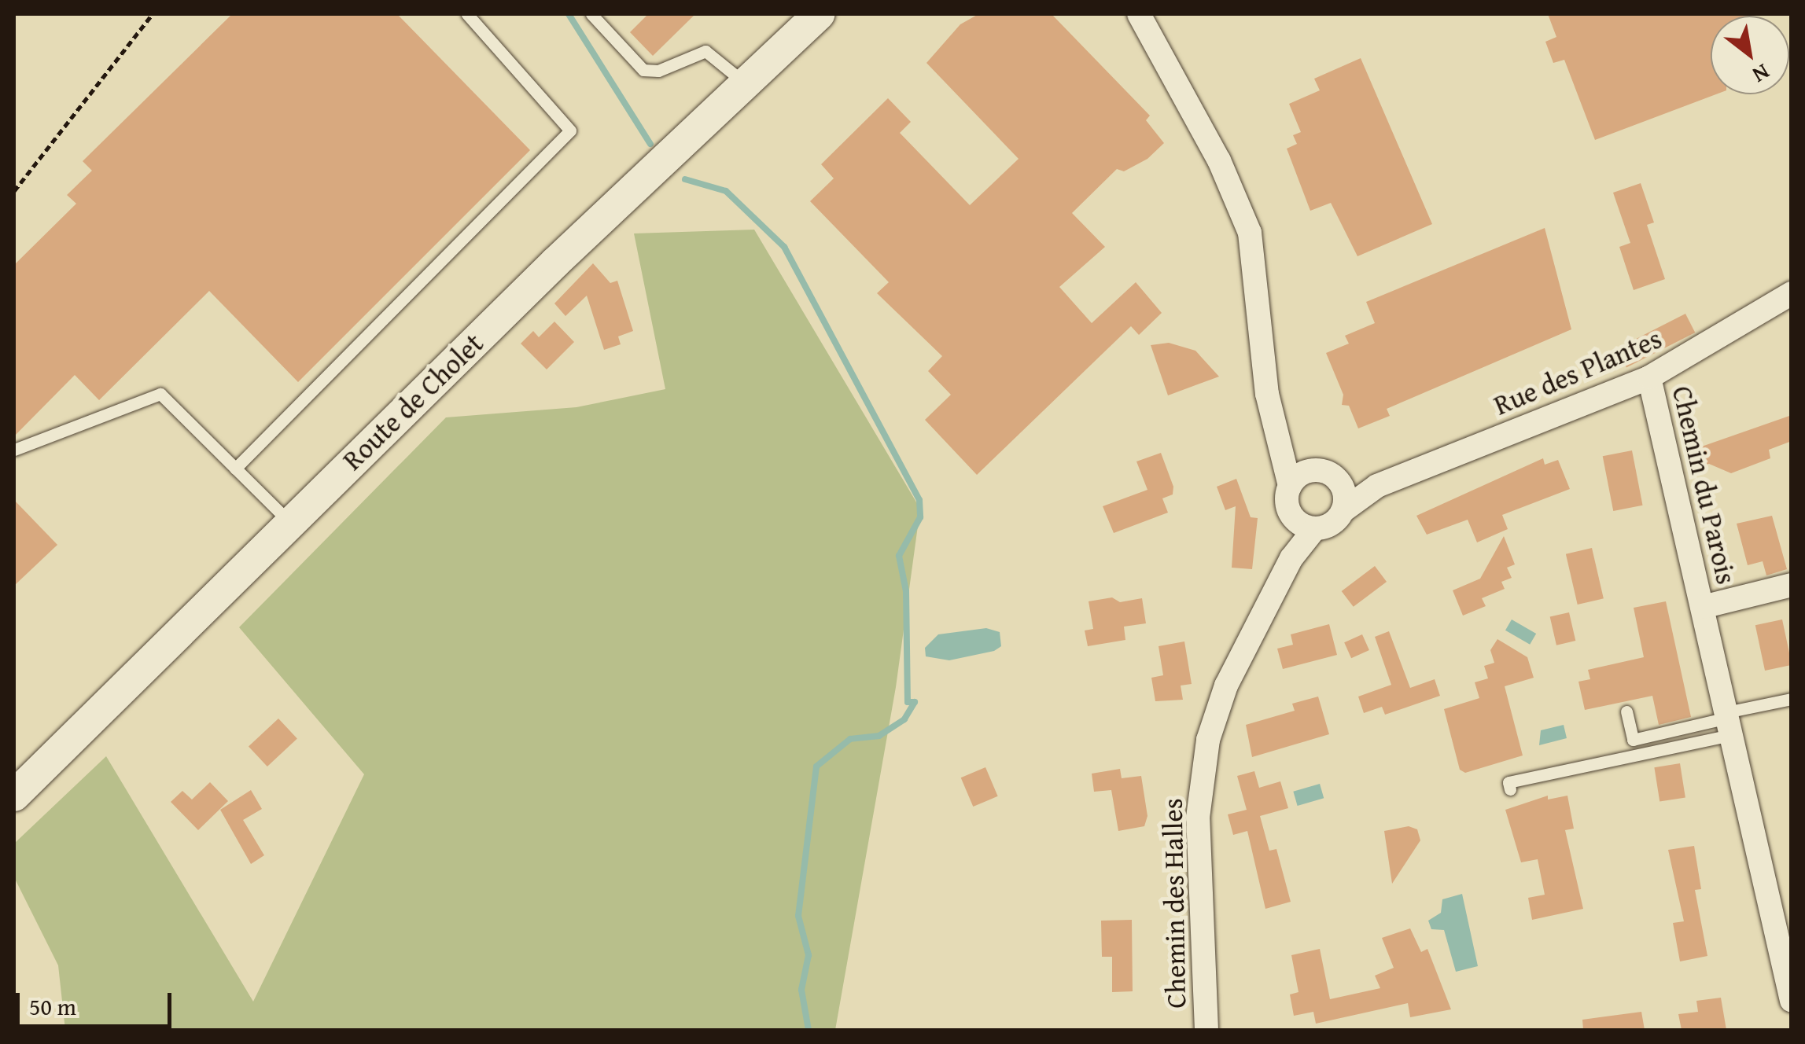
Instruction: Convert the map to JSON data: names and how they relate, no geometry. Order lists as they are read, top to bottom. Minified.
{"streets":{"main road":["Route de Cholet"],"street":["Rue des Plantes","Chemin du Parois","Chemin des Halles"]},"crossings":[["Rue des Plantes","Chemin du Parois"],["Rue des Plantes","Chemin des Halles"]],"scale_bar":"50 m","north":"bottom right"}
